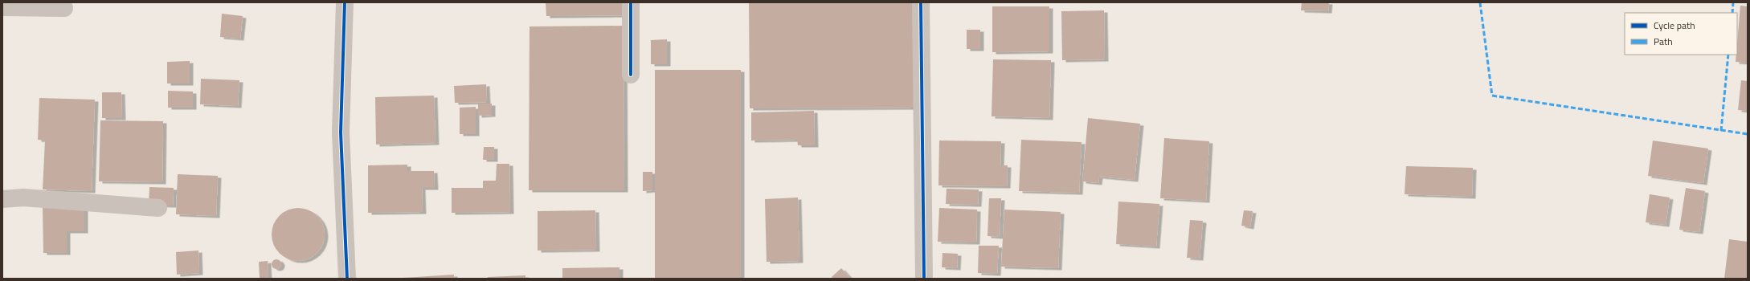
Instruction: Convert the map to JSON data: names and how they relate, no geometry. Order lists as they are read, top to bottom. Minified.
{"legend":["Cycle path","Path"]}
